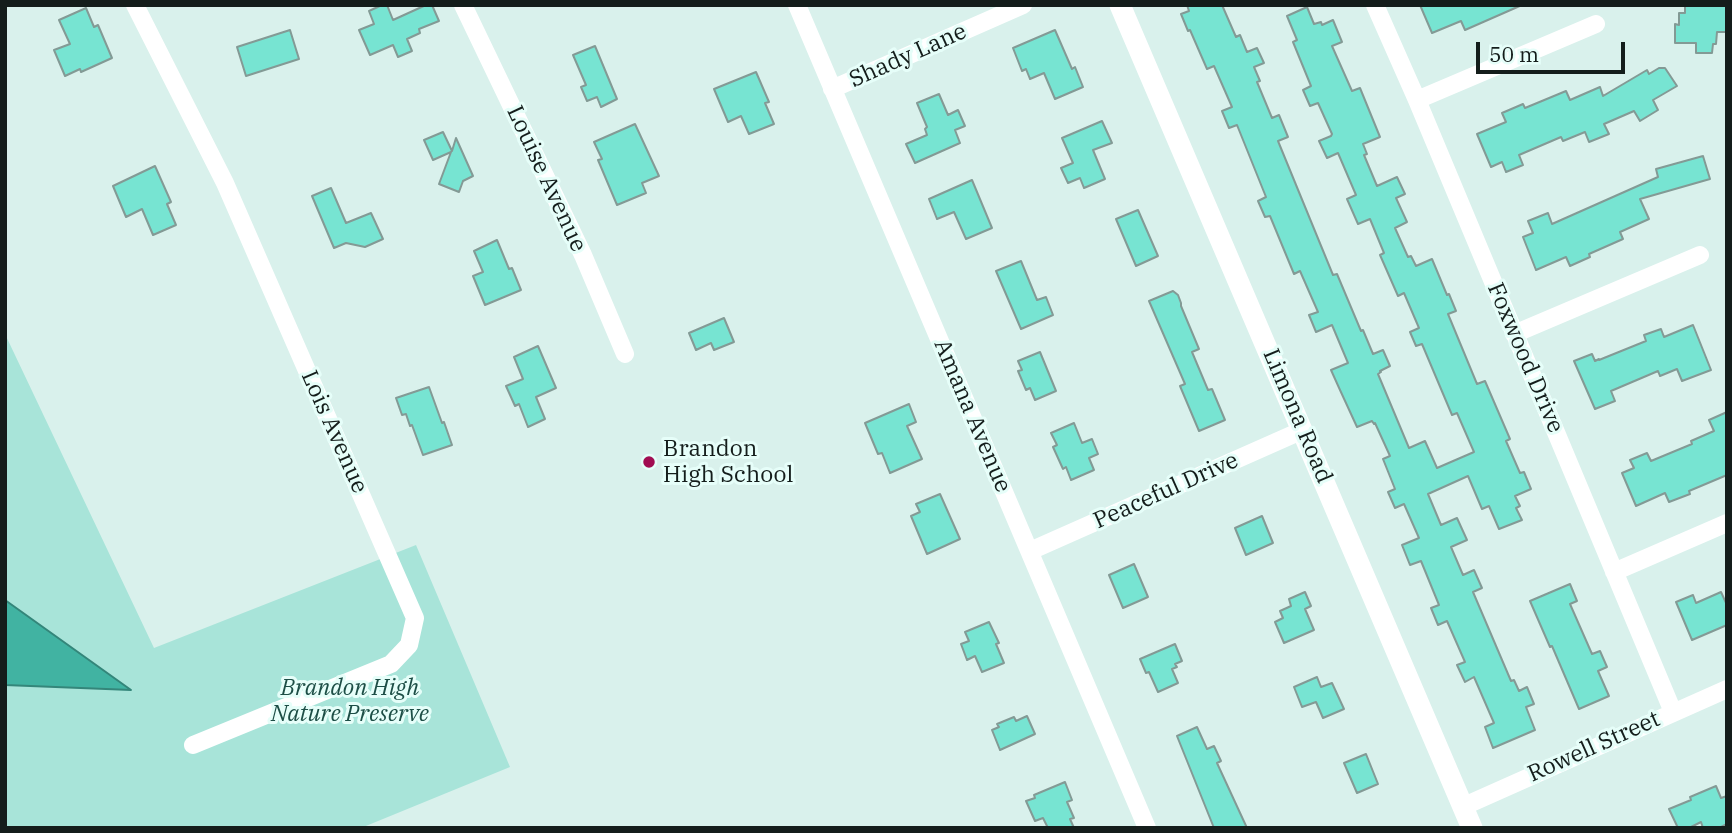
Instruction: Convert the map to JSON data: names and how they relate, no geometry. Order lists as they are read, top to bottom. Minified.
{"streets":{"street":["Shady Lane","Louise Avenue","Foxwood Drive","Amana Avenue","Limona Road","Lois Avenue","Peaceful Drive","Rowell Street"]},"crossings":[["Shady Lane","Amana Avenue"],["Foxwood Drive","Rowell Street"],["Amana Avenue","Peaceful Drive"],["Limona Road","Peaceful Drive"],["Limona Road","Rowell Street"]],"parks":["Brandon High Nature Preserve"],"places":["Brandon High School"],"scale_bar":"50 m"}
